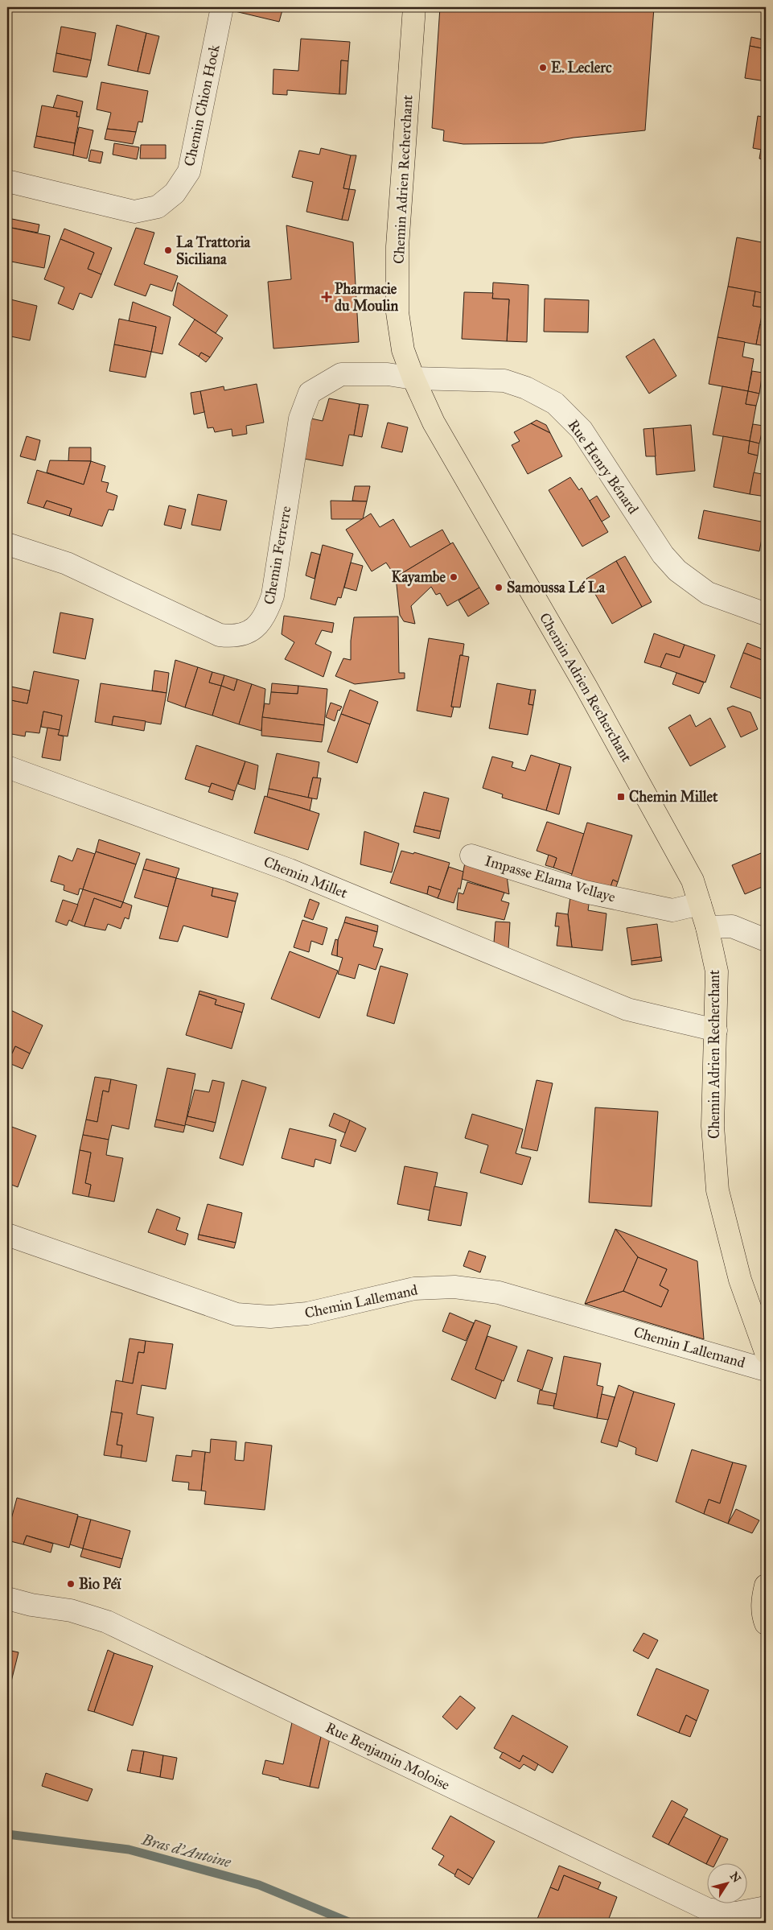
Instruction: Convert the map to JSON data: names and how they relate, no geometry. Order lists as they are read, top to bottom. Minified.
{"streets":{"main road":["Chemin Adrien Recherchant"],"street":["Chemin Chion Hock","Rue Henry Bénard","Chemin Ferrerre","Chemin Millet","Impasse Elama Vellaye","Chemin Lallemand","Rue Benjamin Moloise"]},"crossings":[["Chemin Adrien Recherchant","Rue Henry Bénard"],["Chemin Adrien Recherchant","Chemin Ferrerre"],["Chemin Adrien Recherchant","Chemin Millet"],["Chemin Adrien Recherchant","Impasse Elama Vellaye"],["Rue Henry Bénard","Chemin Ferrerre"]],"water":["Bras d'Antoine"],"places":{"other":["E. Leclerc","La Trattoria Siciliana","Kayambe","Samoussa Lé La","Bio Péï"],"health":["Pharmacie du Moulin"],"transit":["Chemin Millet"]},"north":"top right"}
